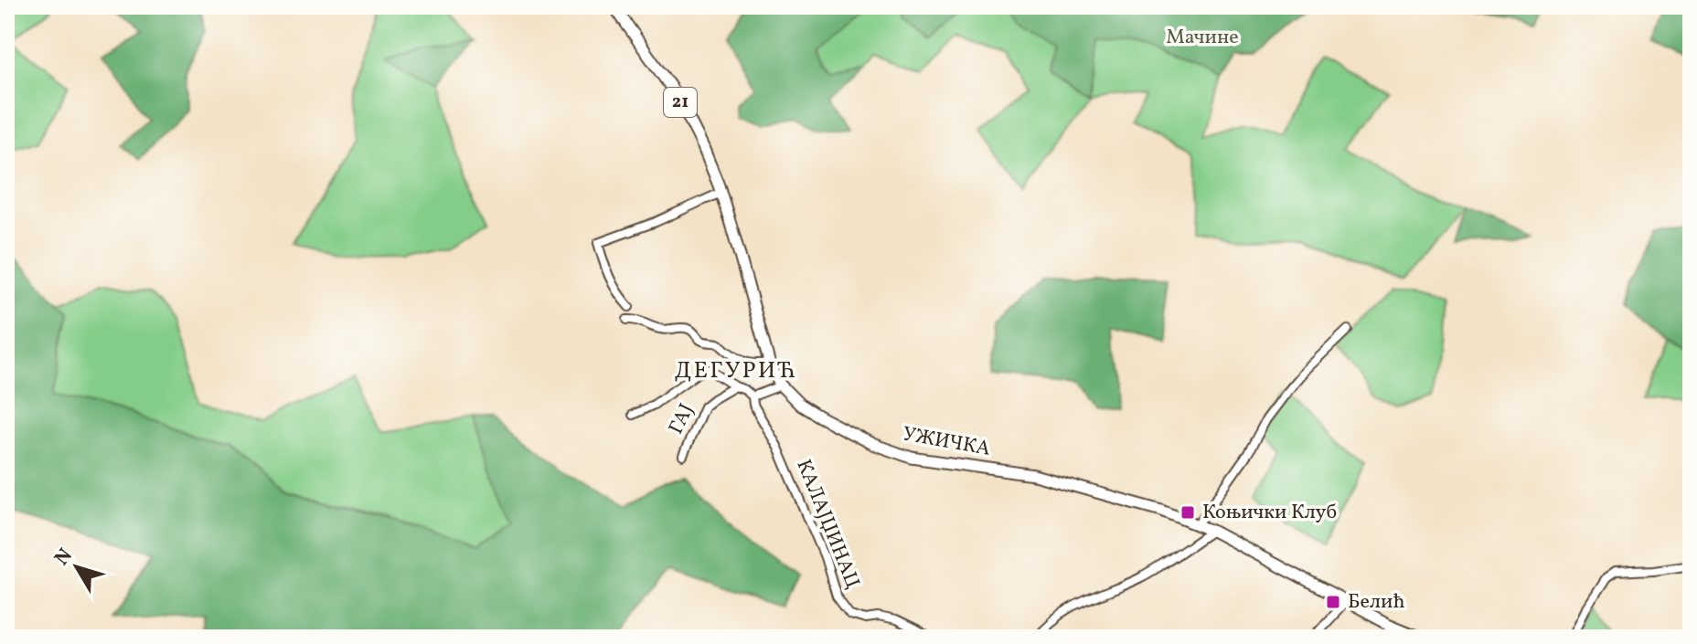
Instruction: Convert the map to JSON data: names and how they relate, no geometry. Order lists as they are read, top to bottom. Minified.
{"streets":{"main road":["21","УЖИЧКА"],"street":["ГАЈ","КАЛАЈЏИНАЦ"]},"districts":["ДЕГУРИЋ"],"parks":["Мачине"],"places":{"transit":["Коњички Клуб","Белић"]},"north":"top left"}
